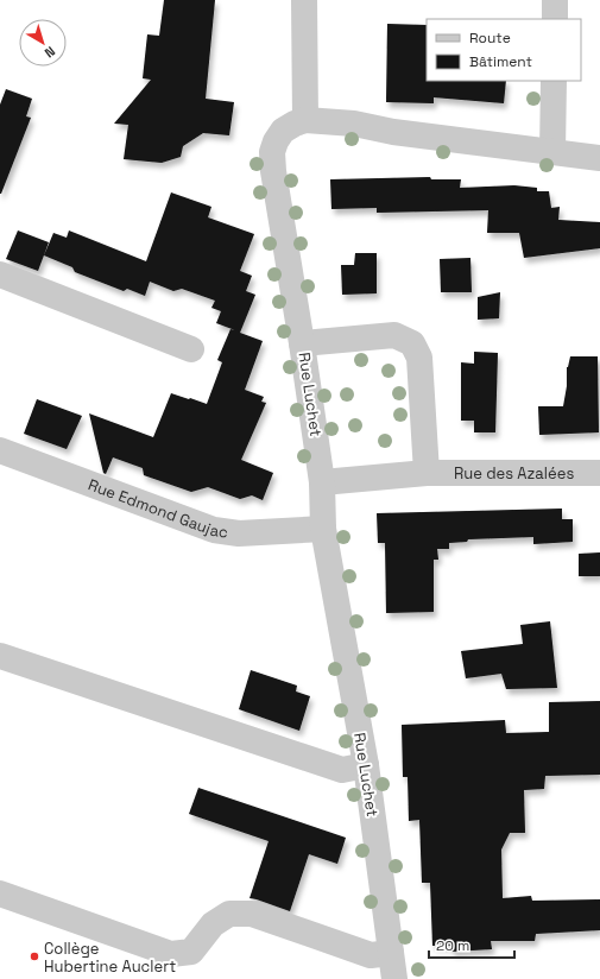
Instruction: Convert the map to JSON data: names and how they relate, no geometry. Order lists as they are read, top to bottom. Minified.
{"streets":{"street":["Rue Luchet","Rue des Azalées","Rue Edmond Gaujac"]},"crossings":[["Rue Luchet","Rue des Azalées"],["Rue Luchet","Rue Edmond Gaujac"]],"places":["Collège Hubertine Auclert"],"legend":["Route","Bâtiment"],"scale_bar":"20 m","north":"bottom right"}
